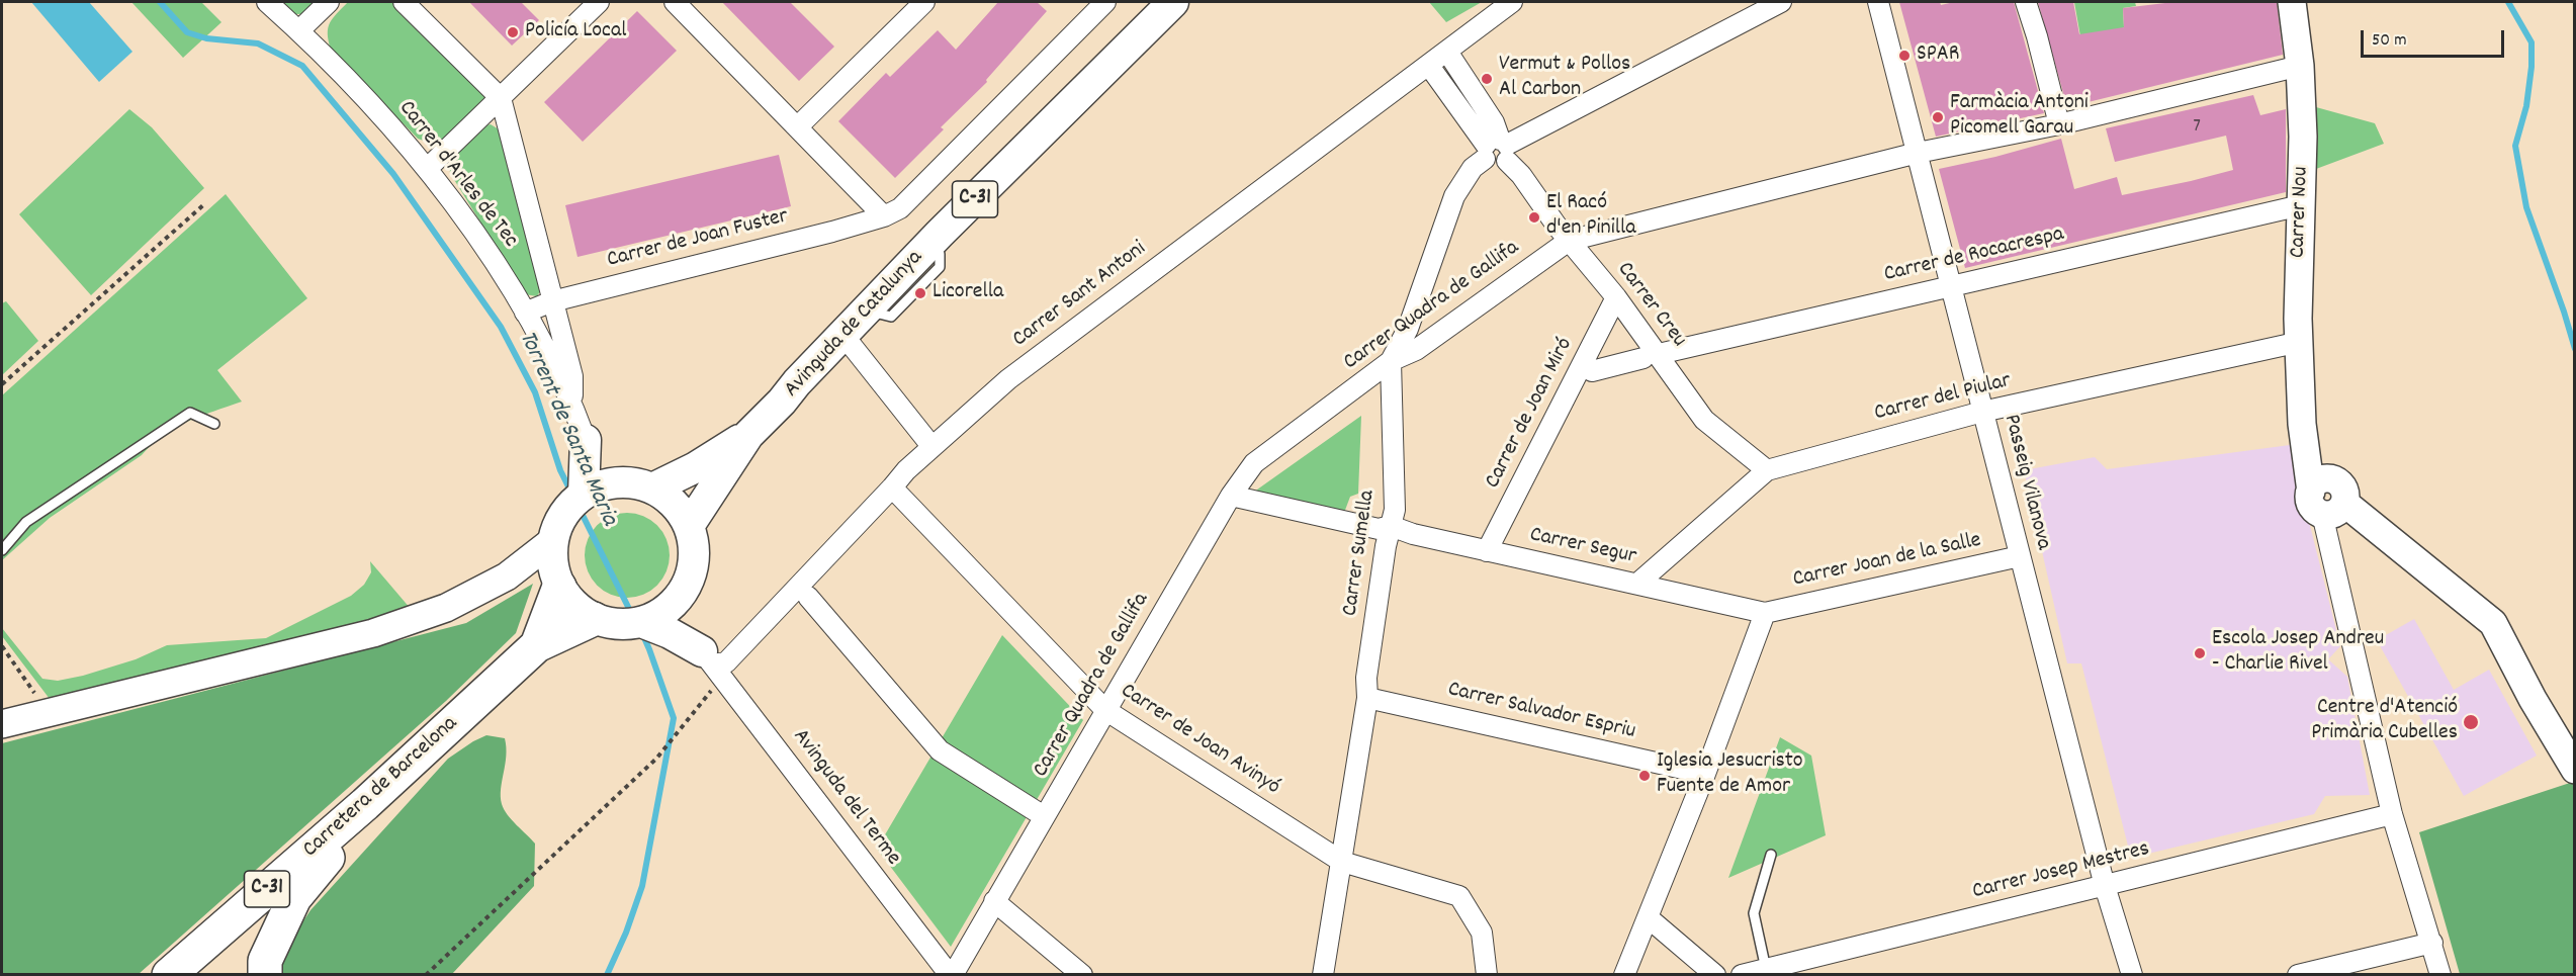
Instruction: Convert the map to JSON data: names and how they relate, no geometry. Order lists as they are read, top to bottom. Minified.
{"streets":{"highway":["C-31","Carretera de Barcelona"],"main road":["Avinguda de Catalunya"],"street":["Carrer d'Arles de Tec","Carrer Nou","Carrer de Joan Fuster","Carrer de Rocacrespa","Carrer Sant Antoni","Carrer Creu","Carrer Quadra de Gallifa","Carrer del Piular","Carrer de Joan Miró","Passeig Vilanova","Carrer Segur","Carrer Sumella","Carrer Joan de la Salle","Carrer Salvador Espriu","Carrer de Joan Avinyó","Avinguda del Terme","Carrer Josep Mestres"]},"crossings":[["Carrer d'Arles de Tec","Carrer de Joan Fuster"],["C-31","Avinguda de Catalunya"],["C-31","Carretera de Barcelona"],["Carrer Nou","Carrer de Rocacrespa"],["Carrer Nou","Carrer Quadra de Gallifa"],["Carrer Nou","Carrer del Piular"],["Carrer de Rocacrespa","Carrer Creu"],["Carrer de Rocacrespa","Passeig Vilanova"],["Carrer Sant Antoni","Carrer Creu"],["Carrer Sant Antoni","Carrer de Joan Avinyó"],["Carrer Sant Antoni","Avinguda del Terme"],["Carrer Creu","Carrer Quadra de Gallifa"],["Carrer Creu","Carrer del Piular"],["Carrer Creu","Carrer de Joan Miró"],["Carrer Creu","Carrer Sumella"],["Carrer Quadra de Gallifa","Passeig Vilanova"],["Carrer Quadra de Gallifa","Carrer Segur"],["Carrer Quadra de Gallifa","Carrer Sumella"],["Carrer Quadra de Gallifa","Carrer de Joan Avinyó"],["Carrer Quadra de Gallifa","Avinguda del Terme"],["Carrer del Piular","Passeig Vilanova"],["Carrer del Piular","Carrer Segur"],["Carrer de Joan Miró","Carrer Segur"],["Passeig Vilanova","Carrer Joan de la Salle"],["Passeig Vilanova","Carrer Josep Mestres"],["Carrer Segur","Carrer Sumella"],["Carrer Segur","Carrer Joan de la Salle"],["Carrer Sumella","Carrer Salvador Espriu"],["Carrer Sumella","Carrer de Joan Avinyó"]],"water":["Torrent de Santa Maria"],"places":["Policía Local","SPAR","Vermut & Pollos Al Carbon","Farmàcia Antoni Picomell Garau","El Racó d'en Pinilla","Licorella","Escola Josep Andreu - Charlie Rivel","Centre d'Atenció Primària Cubelles","Iglesia Jesucristo Fuente de Amor"],"house_numbers":["7"],"scale_bar":"50 m"}
